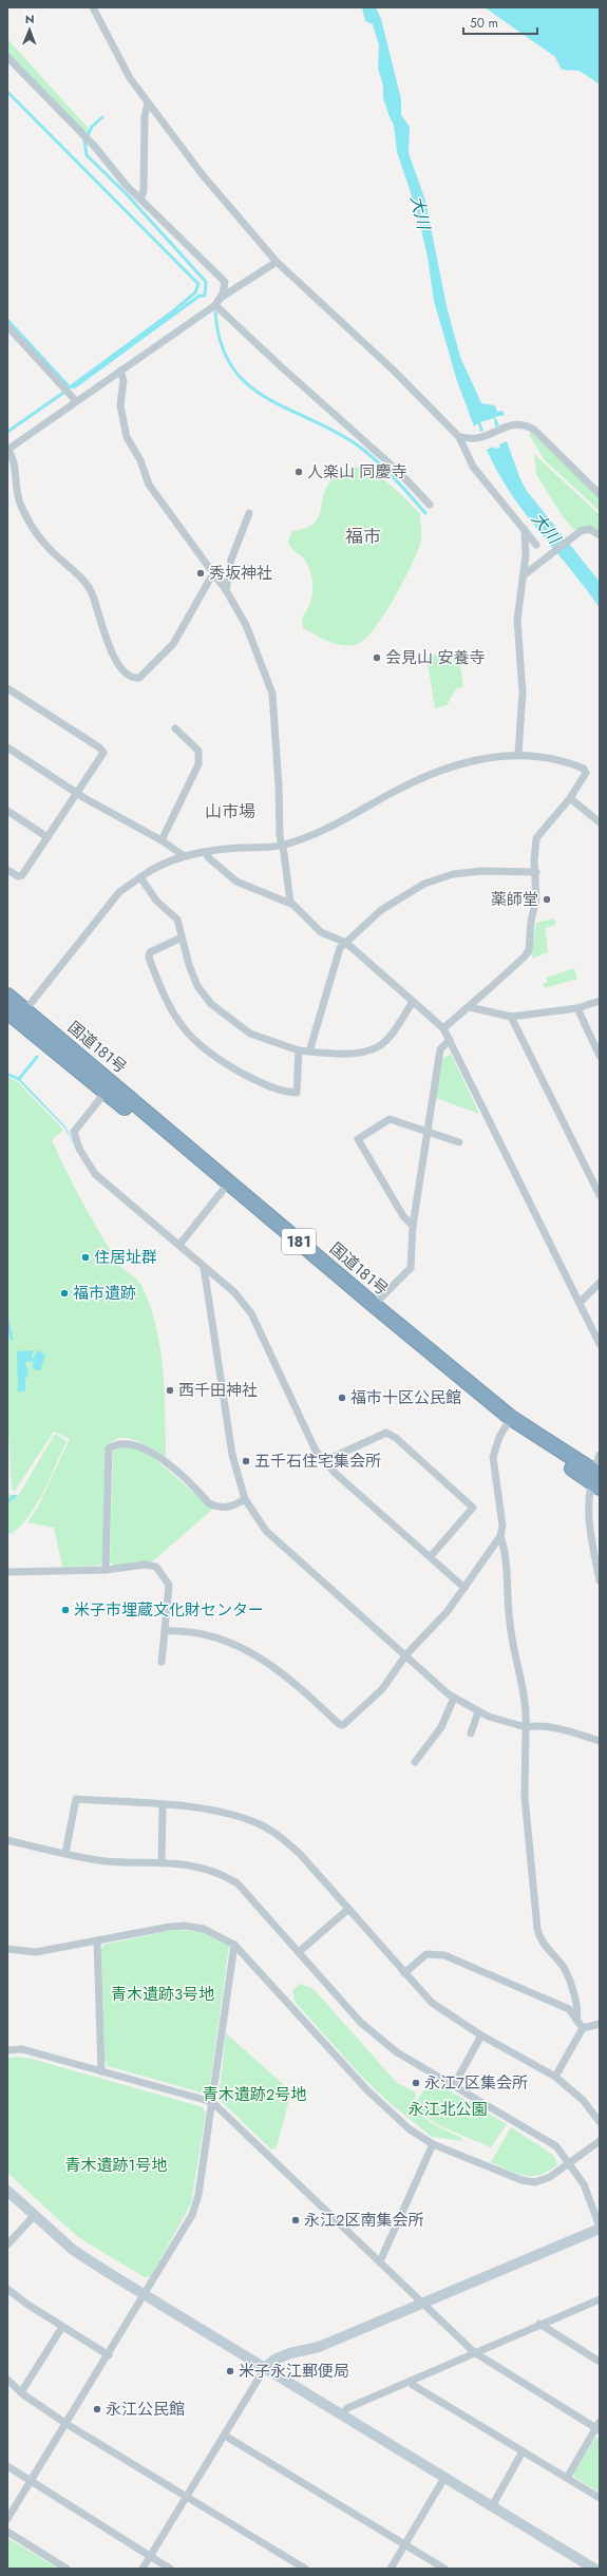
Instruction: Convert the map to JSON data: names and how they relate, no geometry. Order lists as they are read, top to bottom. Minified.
{"streets":{"highway":["国道181号","181"]},"districts":["福市","山市場"],"water":["大川"],"parks":["青木遺跡3号地","青木遺跡2号地","永江北公園","青木遺跡1号地"],"places":["人楽山 同慶寺","秀坂神社","会見山 安養寺","薬師堂","住居址群","福市遺跡","西千田神社","福市十区公民館","五千石住宅集会所","米子市埋蔵文化財センター","永江7区集会所","永江2区南集会所","米子永江郵便局","永江公民館"],"scale_bar":"50 m","north":"top"}
